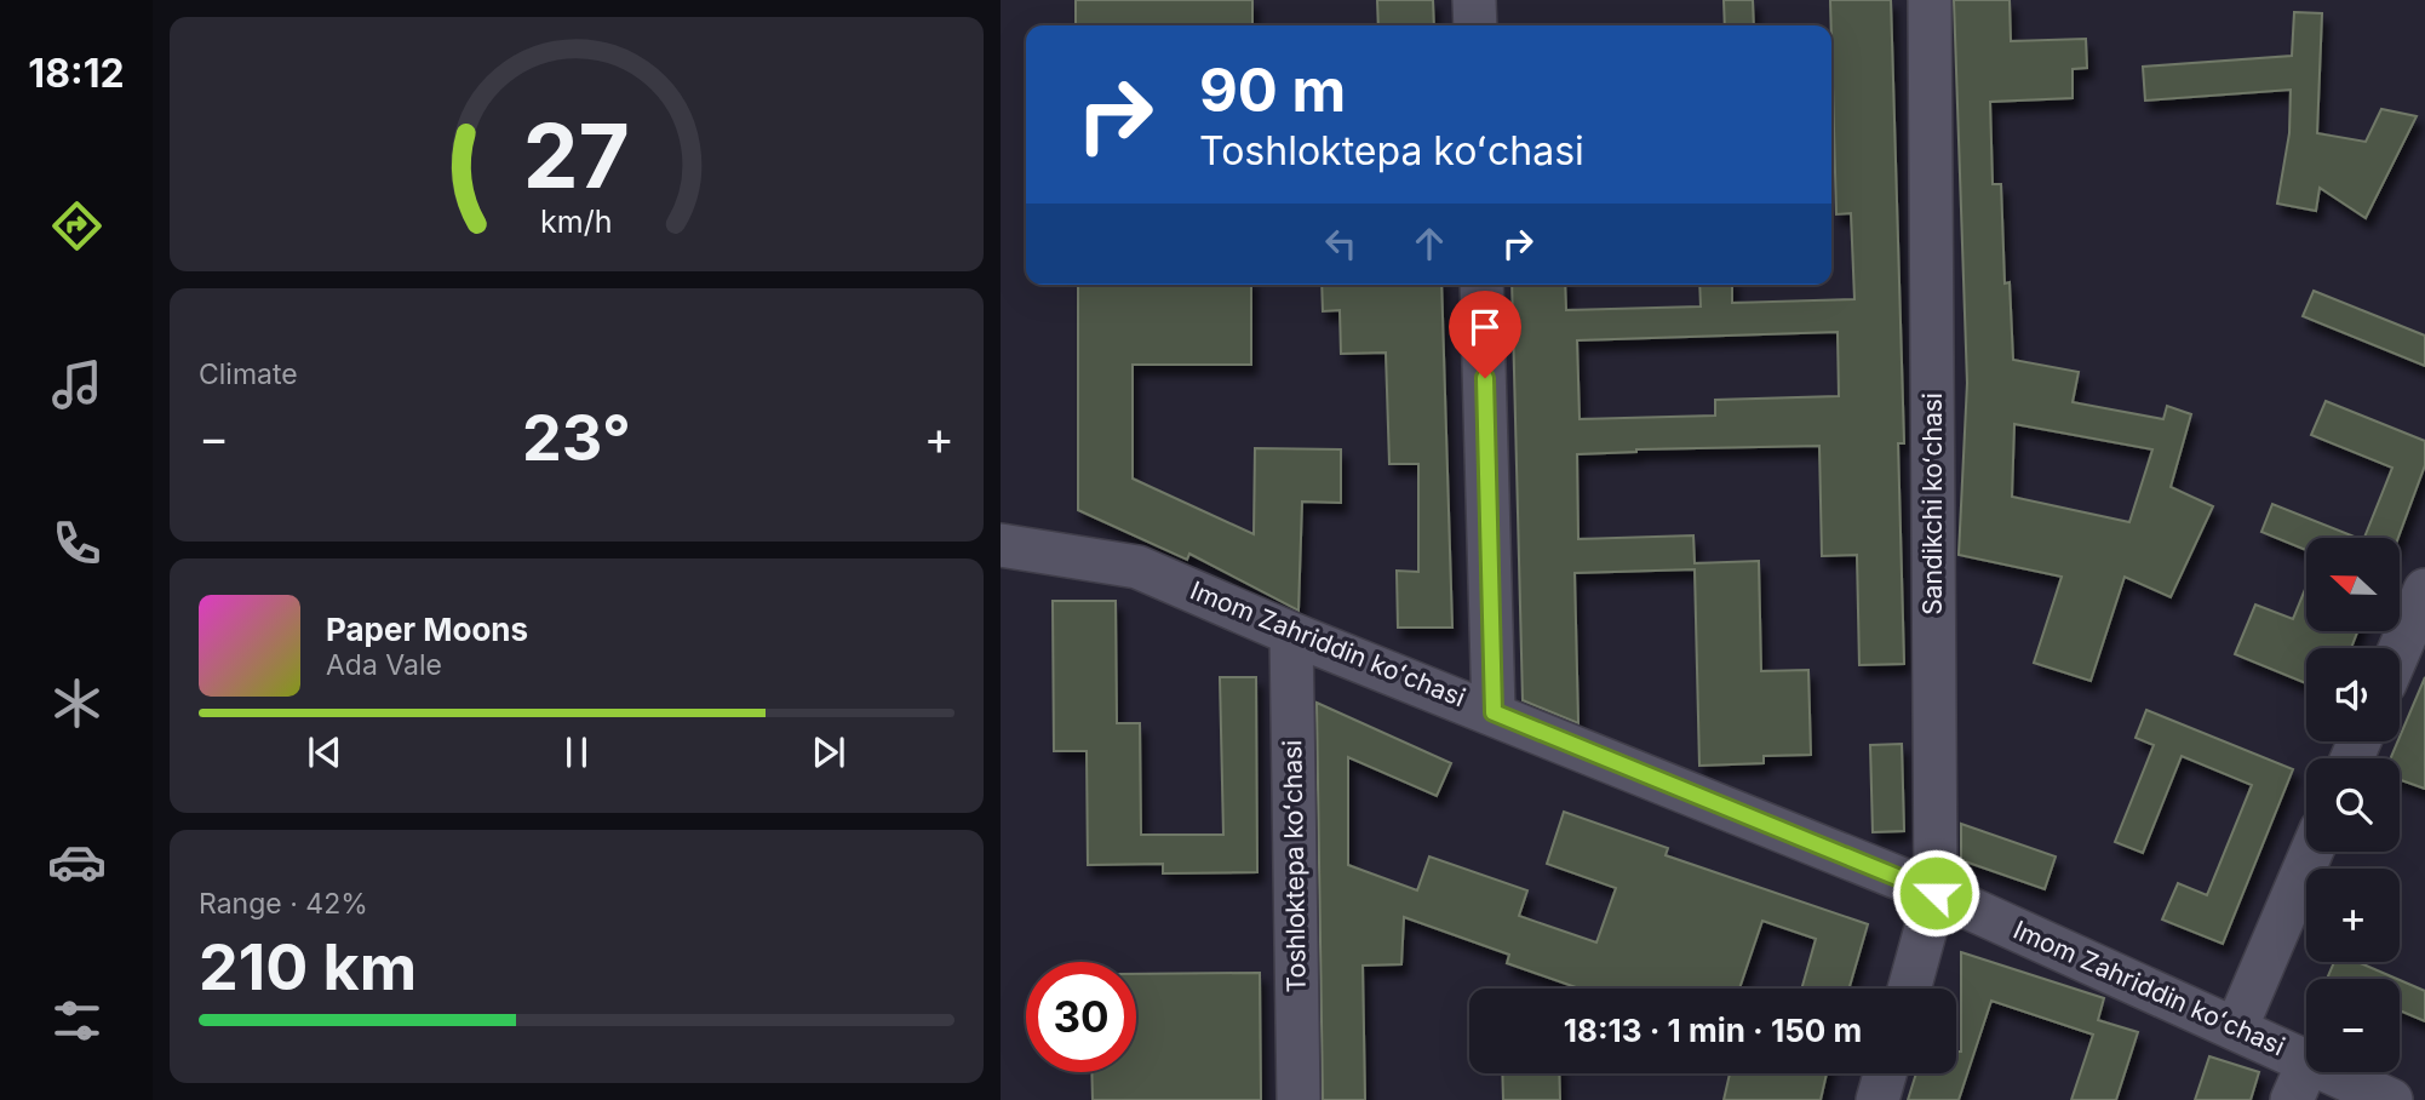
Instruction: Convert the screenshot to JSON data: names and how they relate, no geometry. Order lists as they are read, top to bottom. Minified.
{"streets":{"street":["Sandikchi koʻchasi","Imom Zahriddin koʻchasi","Toshloktepa koʻchasi"]},"crossings":[["Sandikchi koʻchasi","Imom Zahriddin koʻchasi"],["Imom Zahriddin koʻchasi","Toshloktepa koʻchasi"]],"north":"left","page":{"tabs":"18:12","turn":["90 m","Toshloktepa koʻchasi"],"tile":["Climate",["Range · 42%","210 km"]],"heat":["−","23°","+"],"map_buttons":["+","−"],"song":["Paper Moons","Ada Vale"],"limit":"30","trip":"18:13 · 1 min · 150 m","gauge":["27","km/h"]}}
